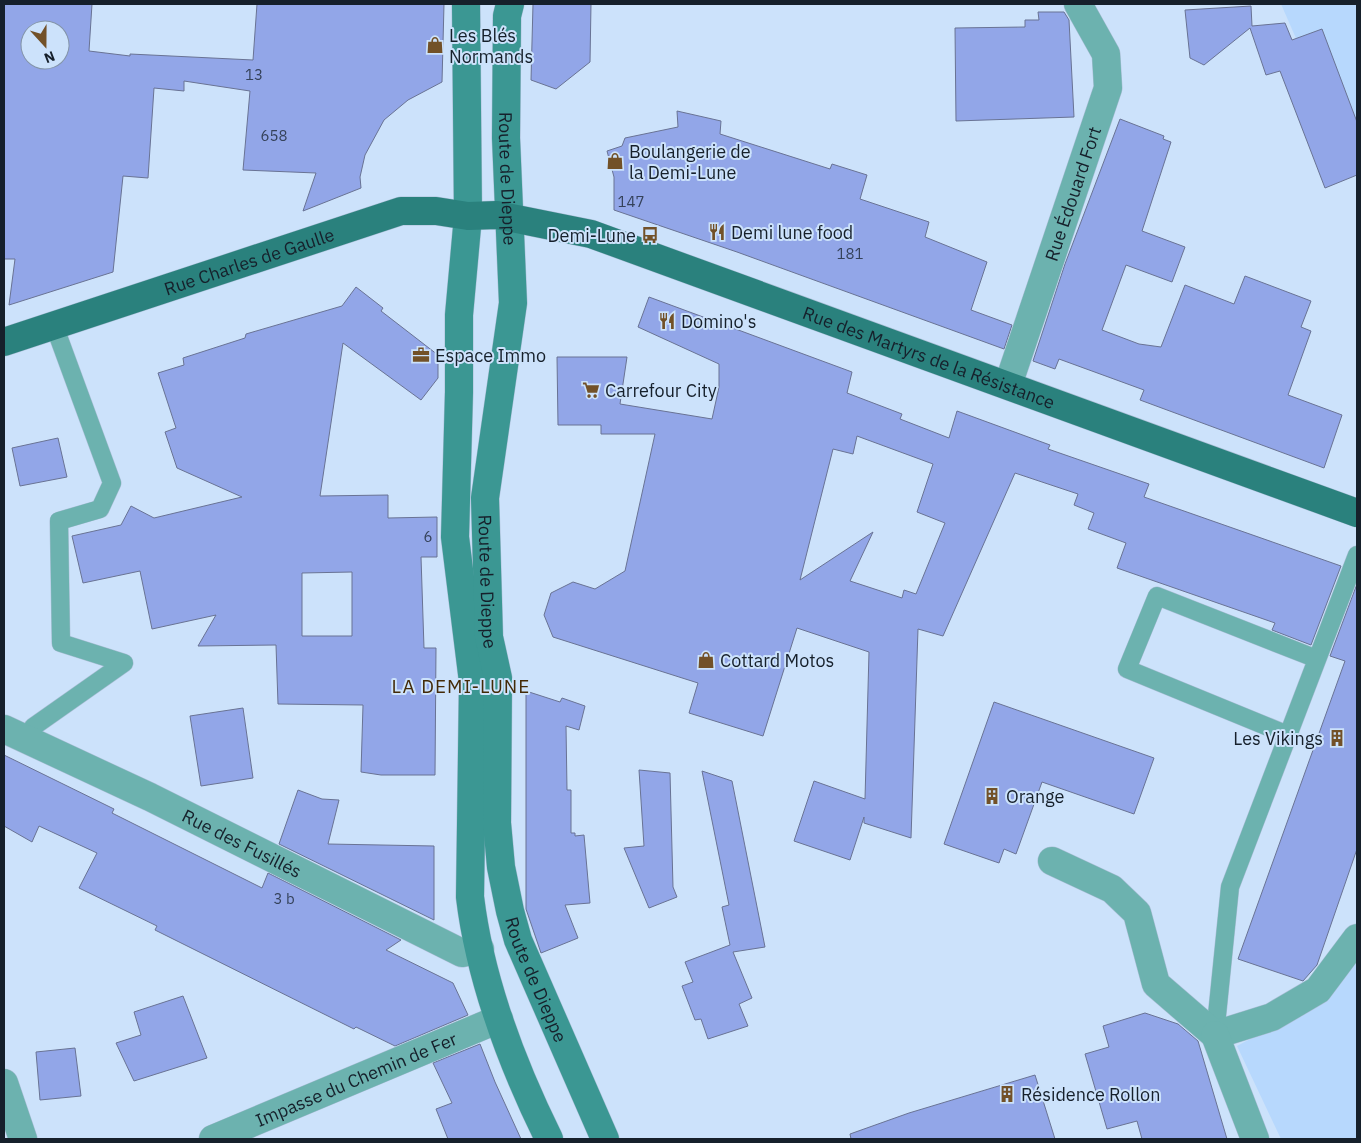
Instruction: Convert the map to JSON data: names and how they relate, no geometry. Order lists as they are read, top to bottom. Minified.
{"streets":{"main road":["Route de Dieppe","Rue Charles de Gaulle","Rue des Martyrs de la Résistance"],"street":["Rue Édouard Fort","Rue des Fusillés","Impasse du Chemin de Fer"]},"crossings":[["Route de Dieppe","Rue Charles de Gaulle"],["Route de Dieppe","Rue des Martyrs de la Résistance"],["Route de Dieppe","Rue des Fusillés"],["Route de Dieppe","Impasse du Chemin de Fer"],["Rue Édouard Fort","Rue des Martyrs de la Résistance"],["Rue Charles de Gaulle","Rue des Martyrs de la Résistance"]],"districts":["LA DEMI-LUNE"],"places":{"shop":["Les Blés Normands","Boulangerie de la Demi-Lune","Cottard Motos"],"restaurant":["Demi lune food","Domino's"],"bus stop":["Demi-Lune"],"office":["Espace Immo"],"supermarket":["Carrefour City"],"building":["Les Vikings","Orange","Résidence Rollon"]},"house_numbers":["13","658","147","181","6","3 b"],"north":"bottom"}
